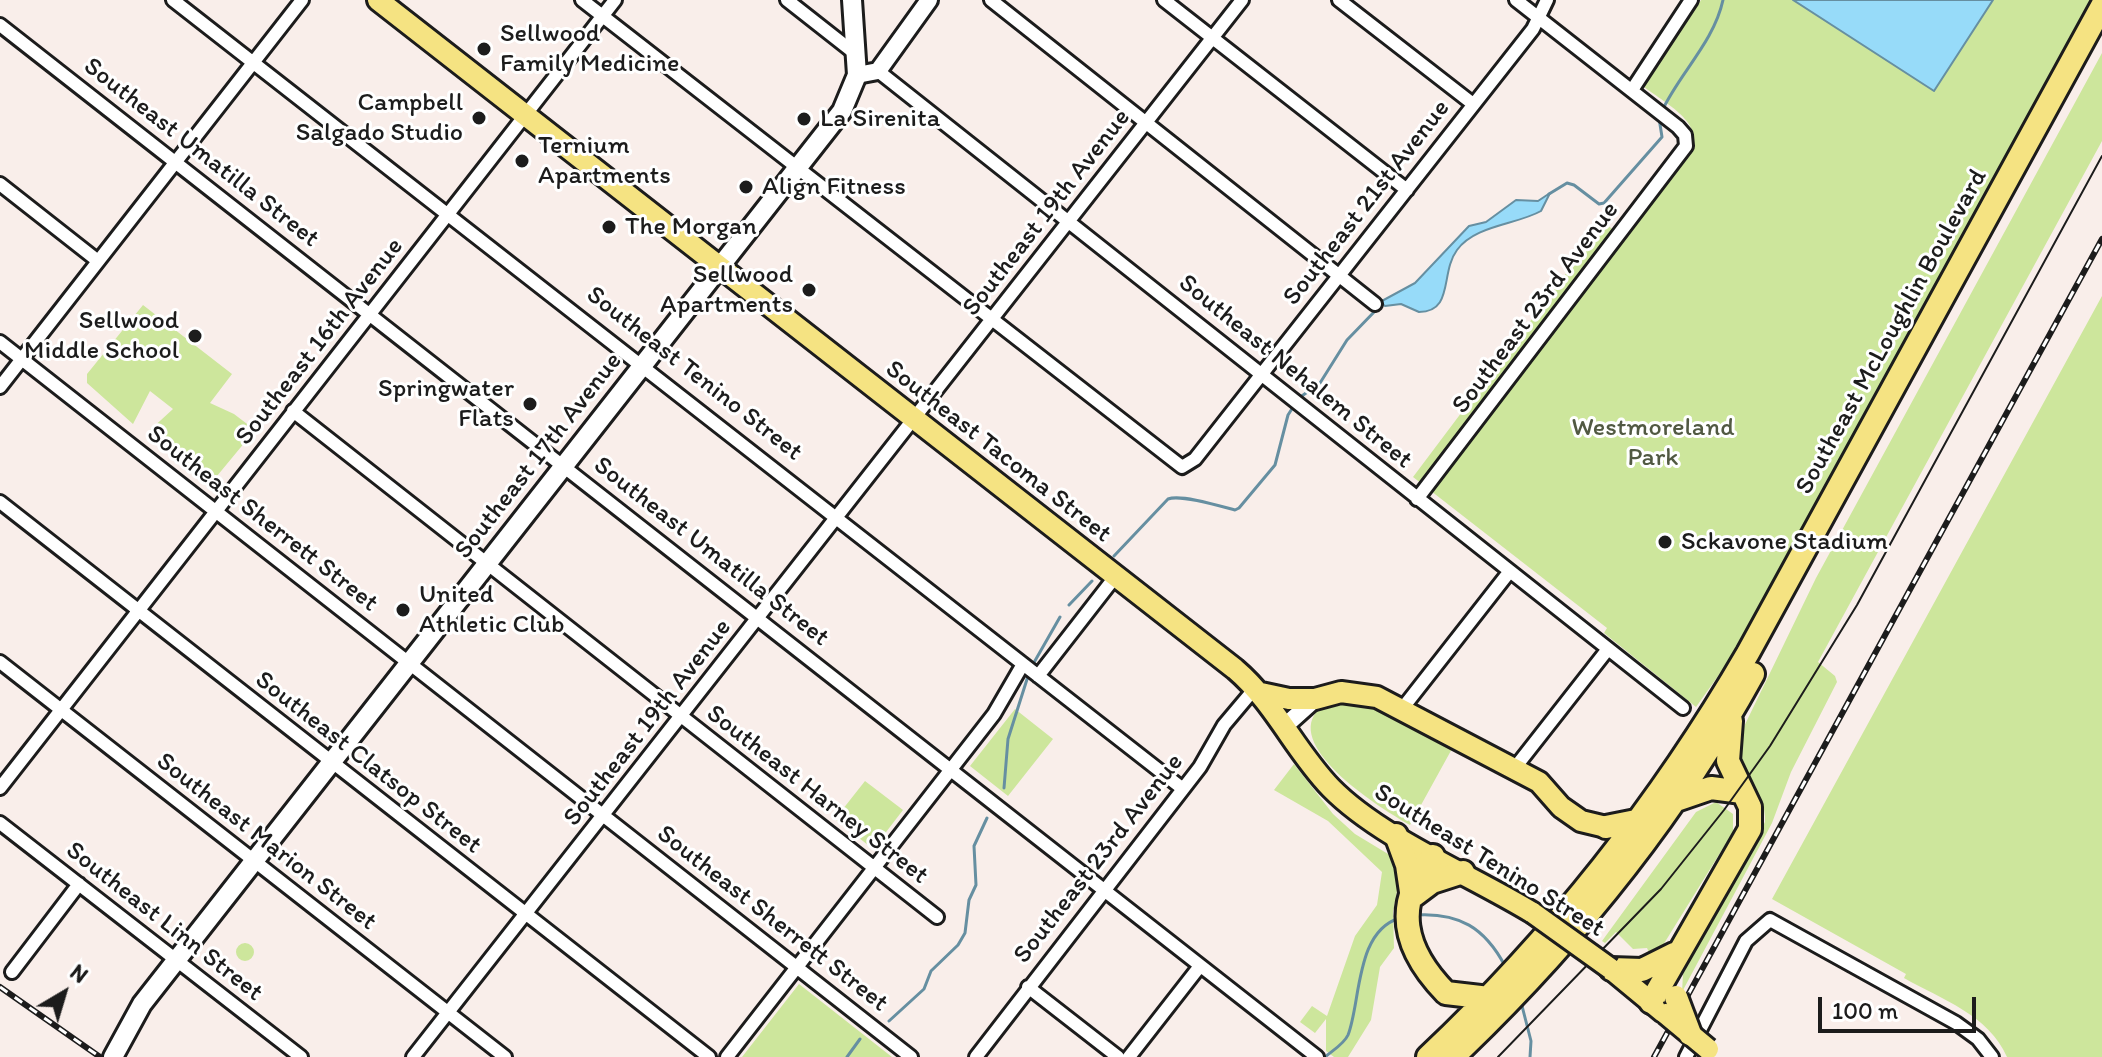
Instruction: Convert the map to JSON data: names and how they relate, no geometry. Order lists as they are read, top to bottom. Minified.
{"streets":{"highway":["Southeast McLoughlin Boulevard"],"main road":["Southeast Tenino Street","Southeast Tacoma Street","Southeast 17th Avenue"],"street":["Southeast Umatilla Street","Southeast 21st Avenue","Southeast 19th Avenue","Southeast 23rd Avenue","Southeast 16th Avenue","Southeast Nehalem Street","Southeast Sherrett Street","Southeast Clatsop Street","Southeast Harney Street","Southeast Marion Street","Southeast Linn Street"]},"crossings":[["Southeast Umatilla Street","Southeast 19th Avenue"],["Southeast Umatilla Street","Southeast 23rd Avenue"],["Southeast Umatilla Street","Southeast 16th Avenue"],["Southeast Umatilla Street","Southeast 17th Avenue"],["Southeast 21st Avenue","Southeast 19th Avenue"],["Southeast 21st Avenue","Southeast Nehalem Street"],["Southeast 19th Avenue","Southeast Nehalem Street"],["Southeast 19th Avenue","Southeast Tenino Street"],["Southeast 19th Avenue","Southeast Tacoma Street"],["Southeast 19th Avenue","Southeast Sherrett Street"],["Southeast 19th Avenue","Southeast Clatsop Street"],["Southeast 19th Avenue","Southeast Harney Street"],["Southeast 19th Avenue","Southeast Marion Street"],["Southeast 23rd Avenue","Southeast Nehalem Street"],["Southeast 23rd Avenue","Southeast Tenino Street"],["Southeast 23rd Avenue","Southeast Tacoma Street"],["Southeast 16th Avenue","Southeast Tenino Street"],["Southeast 16th Avenue","Southeast Tacoma Street"],["Southeast 16th Avenue","Southeast Sherrett Street"],["Southeast 16th Avenue","Southeast Clatsop Street"],["Southeast 16th Avenue","Southeast Harney Street"],["Southeast 16th Avenue","Southeast Marion Street"],["Southeast Tenino Street","Southeast Tacoma Street"],["Southeast Tenino Street","Southeast 17th Avenue"],["Southeast Tacoma Street","Southeast 17th Avenue"],["Southeast 17th Avenue","Southeast Sherrett Street"],["Southeast 17th Avenue","Southeast Clatsop Street"],["Southeast 17th Avenue","Southeast Harney Street"],["Southeast 17th Avenue","Southeast Marion Street"],["Southeast 17th Avenue","Southeast Linn Street"]],"parks":["Westmoreland Park"],"places":["Sellwood Family Medicine","Campbell Salgado Studio","La Sirenita","Ternium Apartments","Align Fitness","The Morgan","Sellwood Apartments","Sellwood Middle School","Springwater Flats","Sckavone Stadium","United Athletic Club"],"scale_bar":"100 m","north":"top right"}
